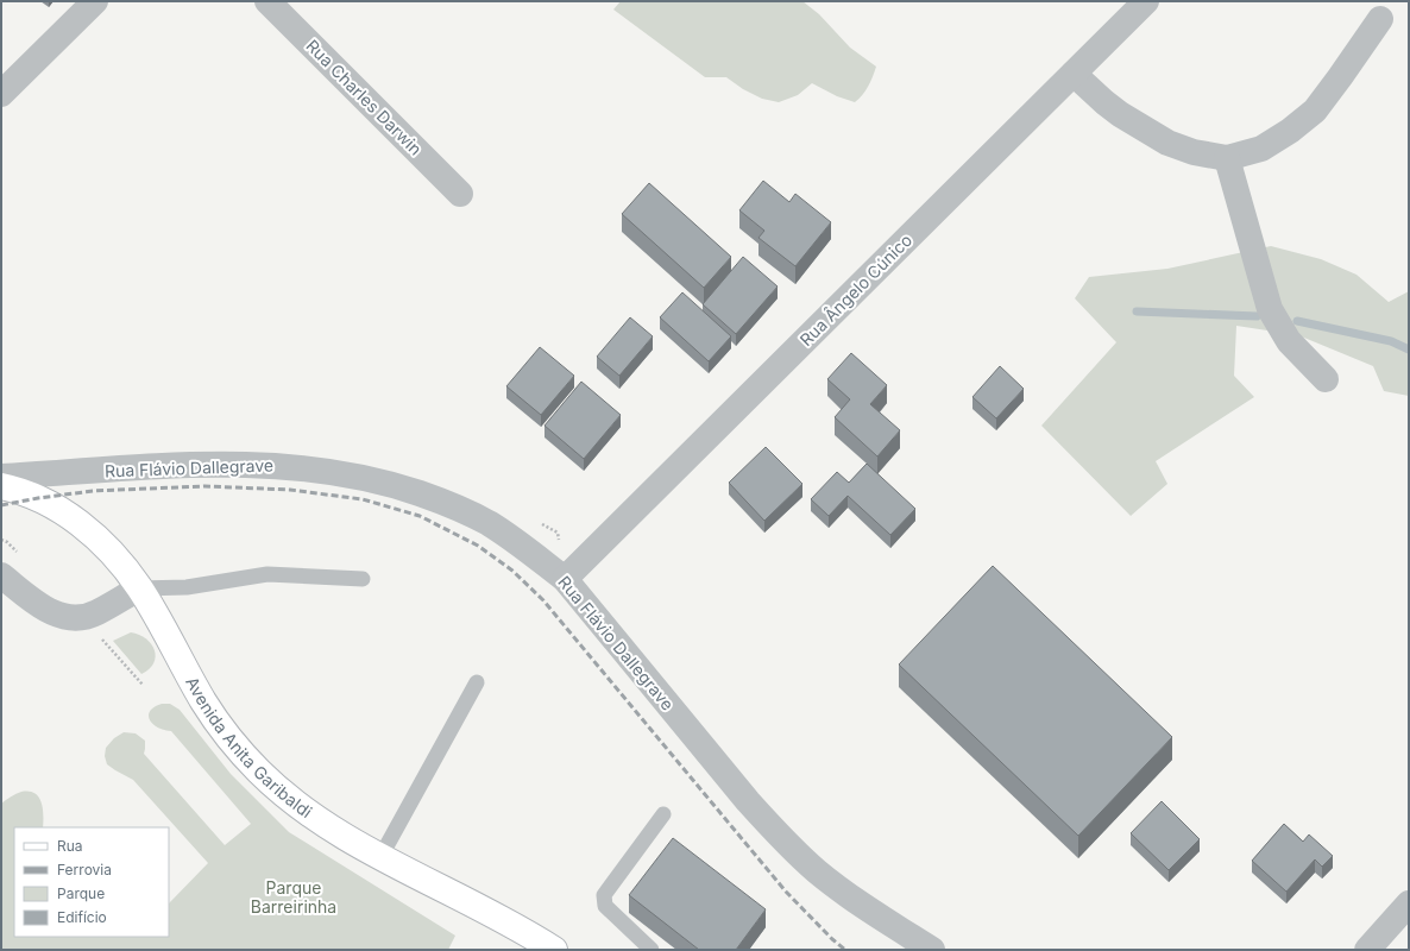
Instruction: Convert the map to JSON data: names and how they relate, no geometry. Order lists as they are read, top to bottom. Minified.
{"streets":{"main road":["Avenida Anita Garibaldi"],"street":["Rua Charles Darwin","Rua Ângelo Cúnico","Rua Flávio Dallegrave"]},"crossings":[["Rua Ângelo Cúnico","Rua Flávio Dallegrave"]],"parks":["Parque Barreirinha"],"legend":["Rua","Ferrovia","Parque","Edifício"]}
